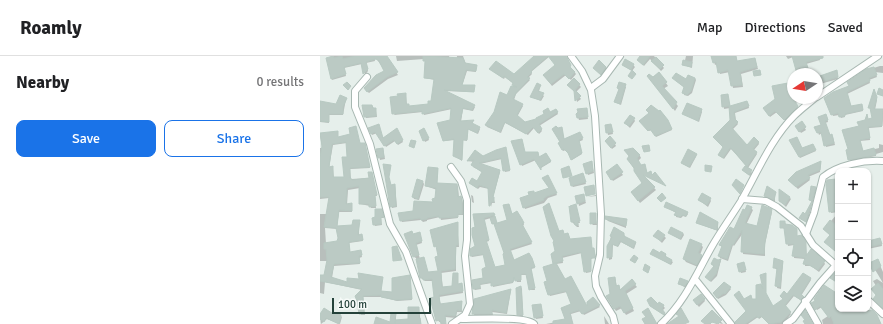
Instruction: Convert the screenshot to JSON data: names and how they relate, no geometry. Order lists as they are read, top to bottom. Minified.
{"scale_bar":"100 m","north":"left","page":{"header":"Roamly","nav":["Map","Directions","Saved"],"heading":["Nearby","0 results"],"buttons":["Save","Share"],"map_buttons":["+","−"],"scale":"100 m"}}
